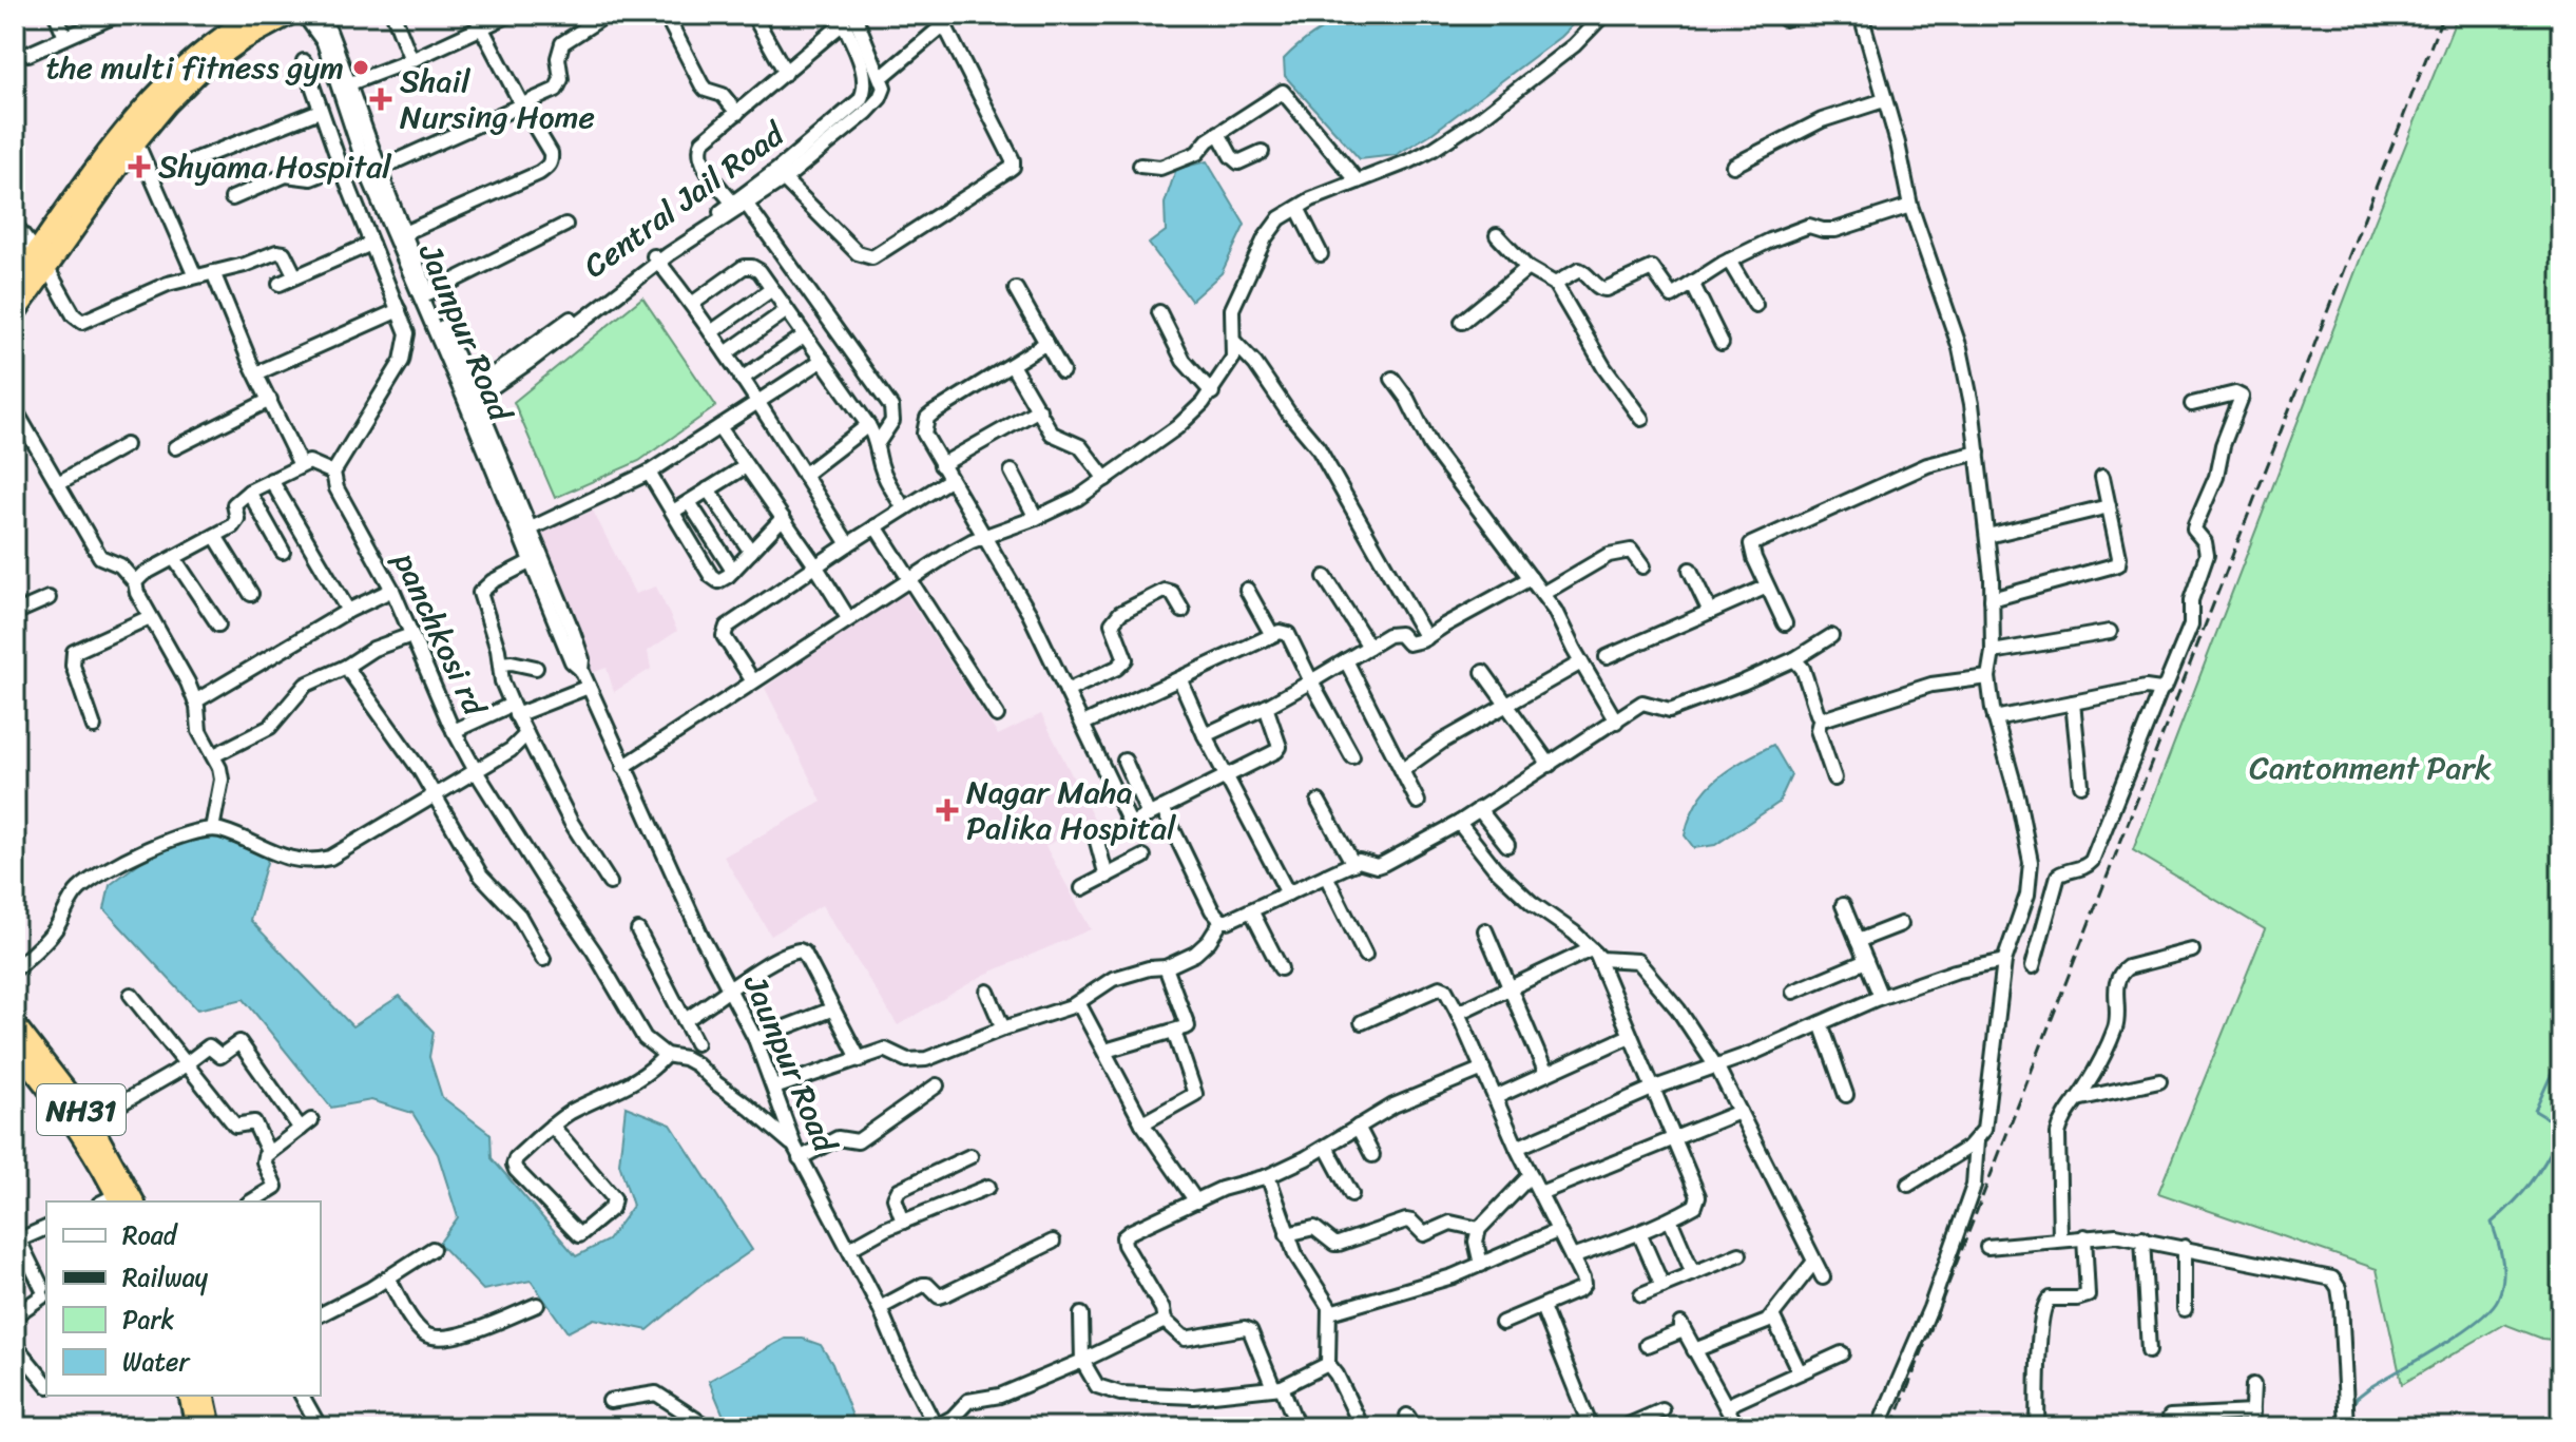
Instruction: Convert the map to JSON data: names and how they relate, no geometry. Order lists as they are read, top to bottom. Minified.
{"streets":{"highway":["NH31"],"street":["Central Jail Road","Jaunpur Road","panchkosi rd"]},"crossings":[["Central Jail Road","Jaunpur Road"],["Jaunpur Road","panchkosi rd"]],"parks":["Cantonment Park"],"places":{"other":["the multi fitness gym"],"health":["Shail Nursing Home","Shyama Hospital","Nagar Maha Palika Hospital"]},"legend":["Road","Railway","Park","Water"]}
